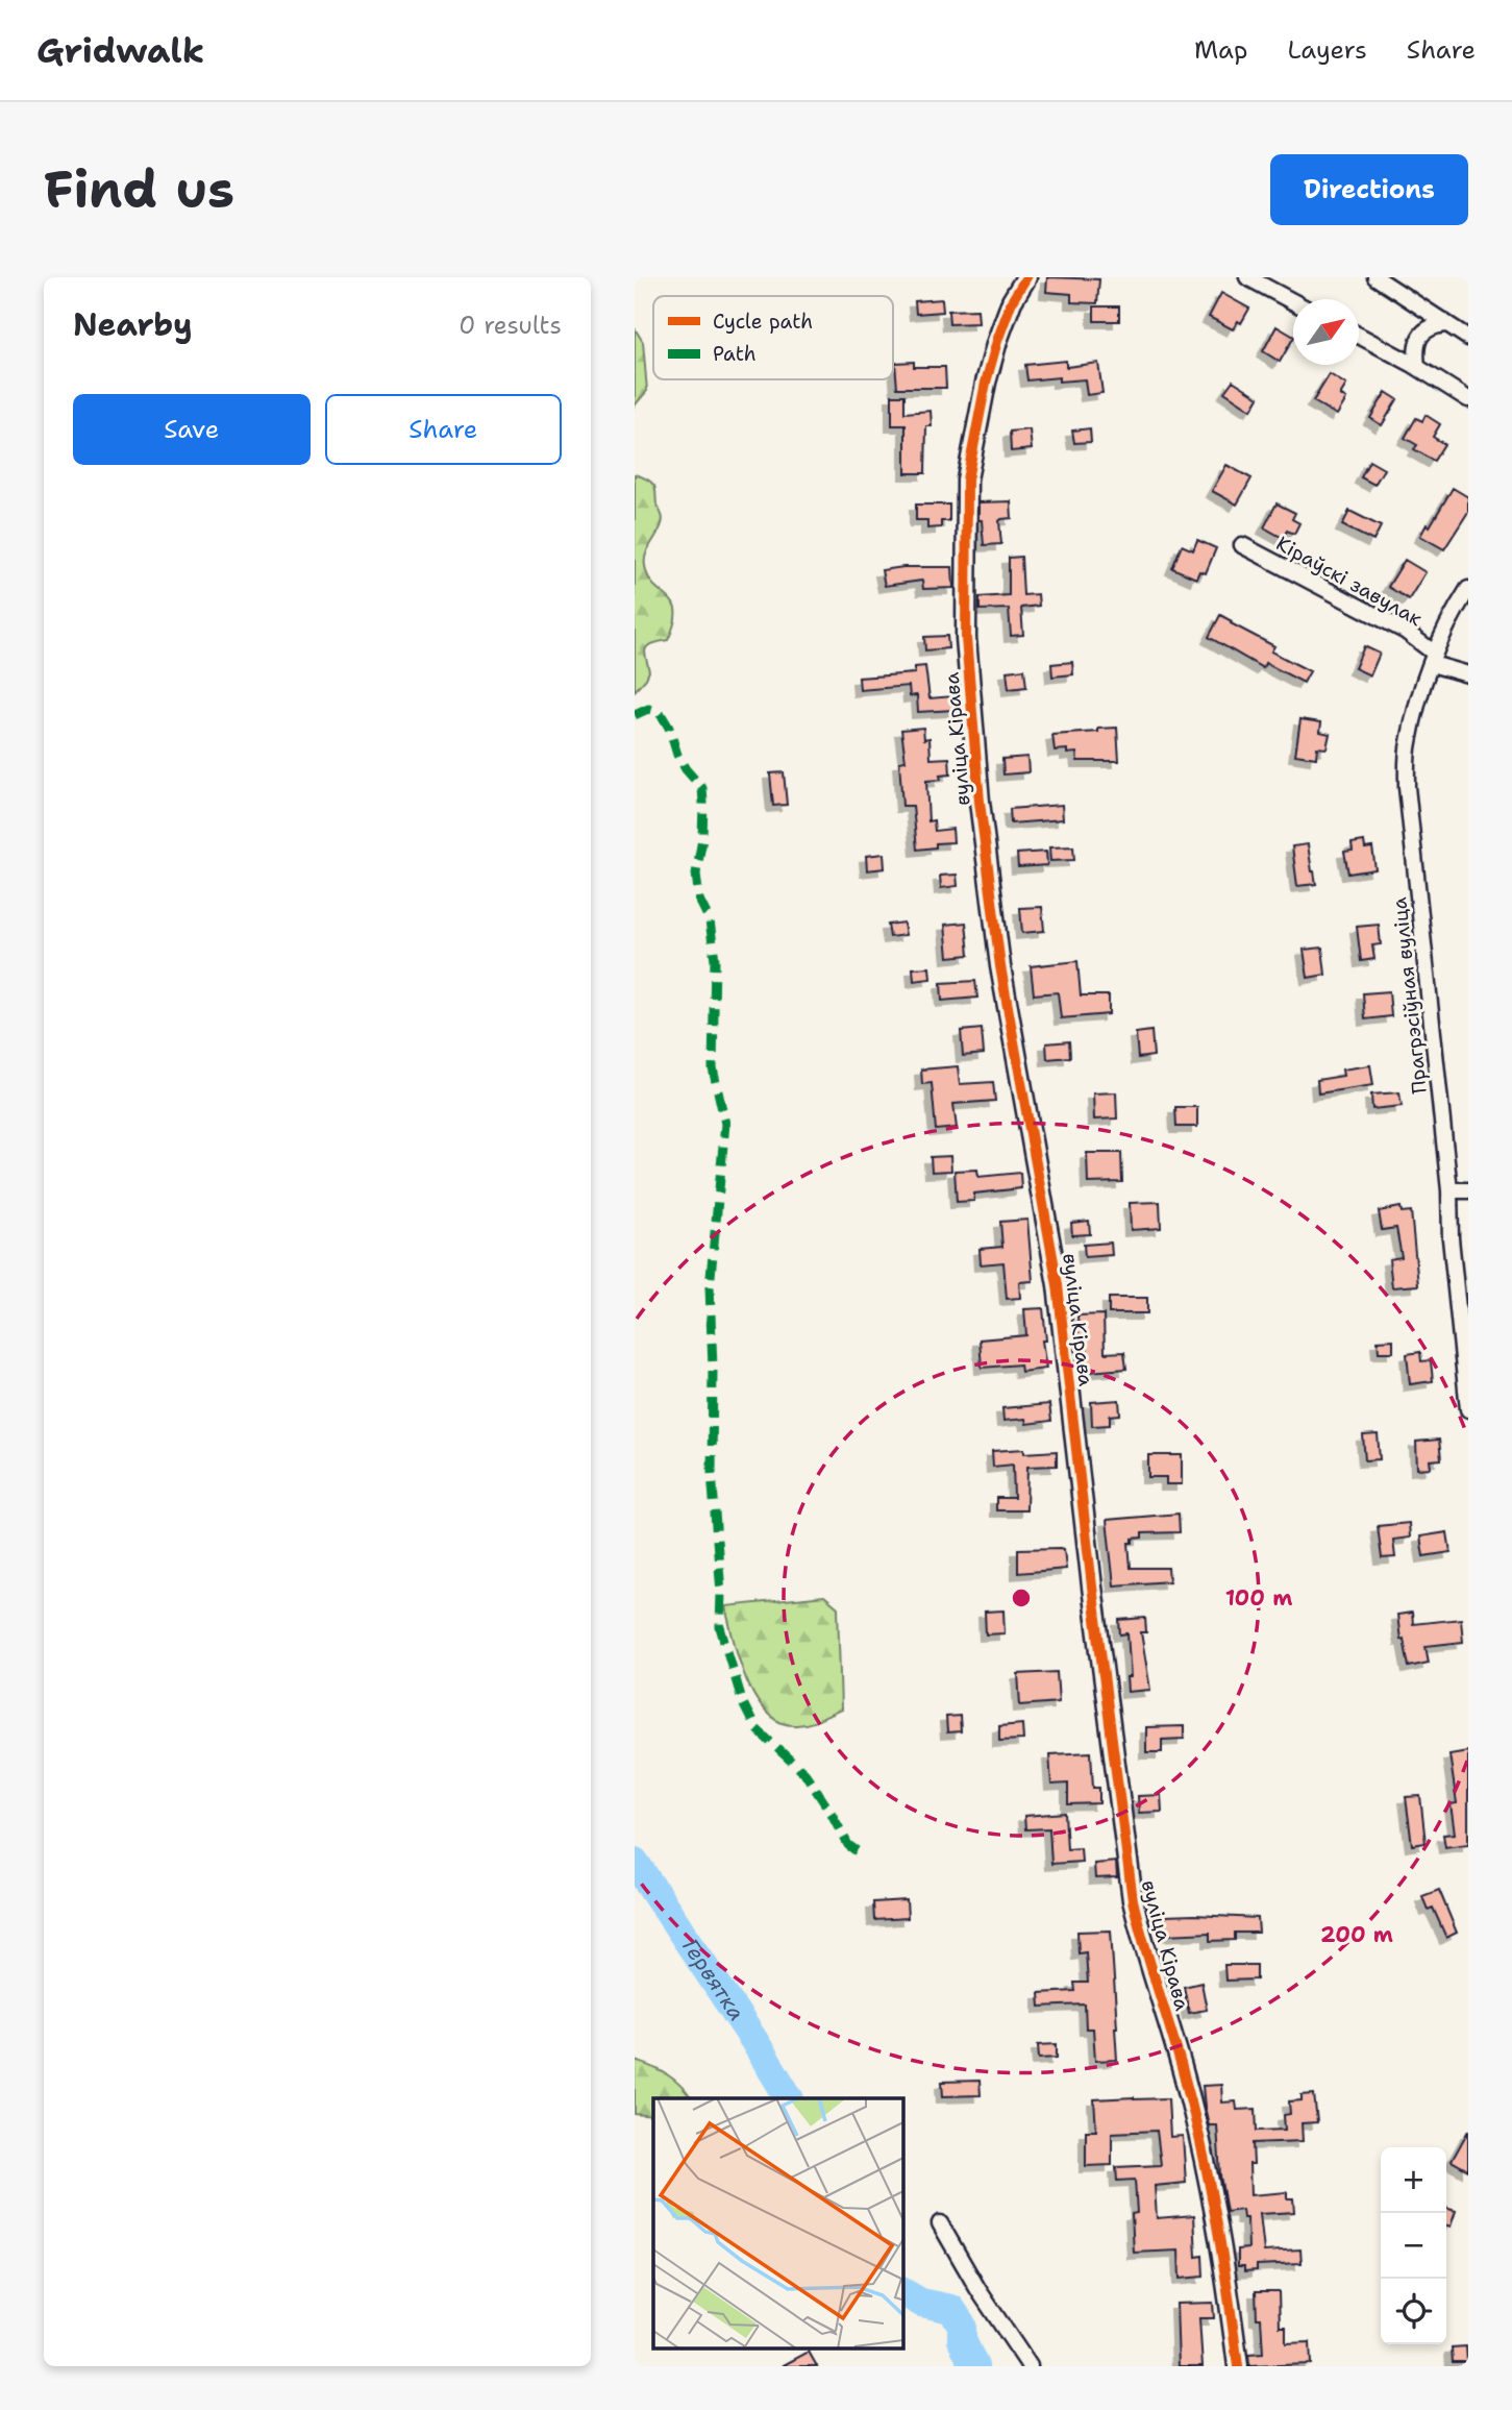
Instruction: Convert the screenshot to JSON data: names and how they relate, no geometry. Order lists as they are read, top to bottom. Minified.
{"streets":{"street":["Кіраўскі завулак","вуліца Кірава","Прагрэсіўная вуліца"]},"crossings":[["Кіраўскі завулак","Прагрэсіўная вуліца"]],"water":["Гервятка"],"legend":["Cycle path","Path"],"north":"top right","page":{"header":"Gridwalk","nav":["Map","Layers","Share"],"buttons":["Directions",["Save","Share"]],"title":"Find us","heading":["Nearby","0 results"],"map_buttons":["+","−"]},"rings":["100 m","200 m"]}
